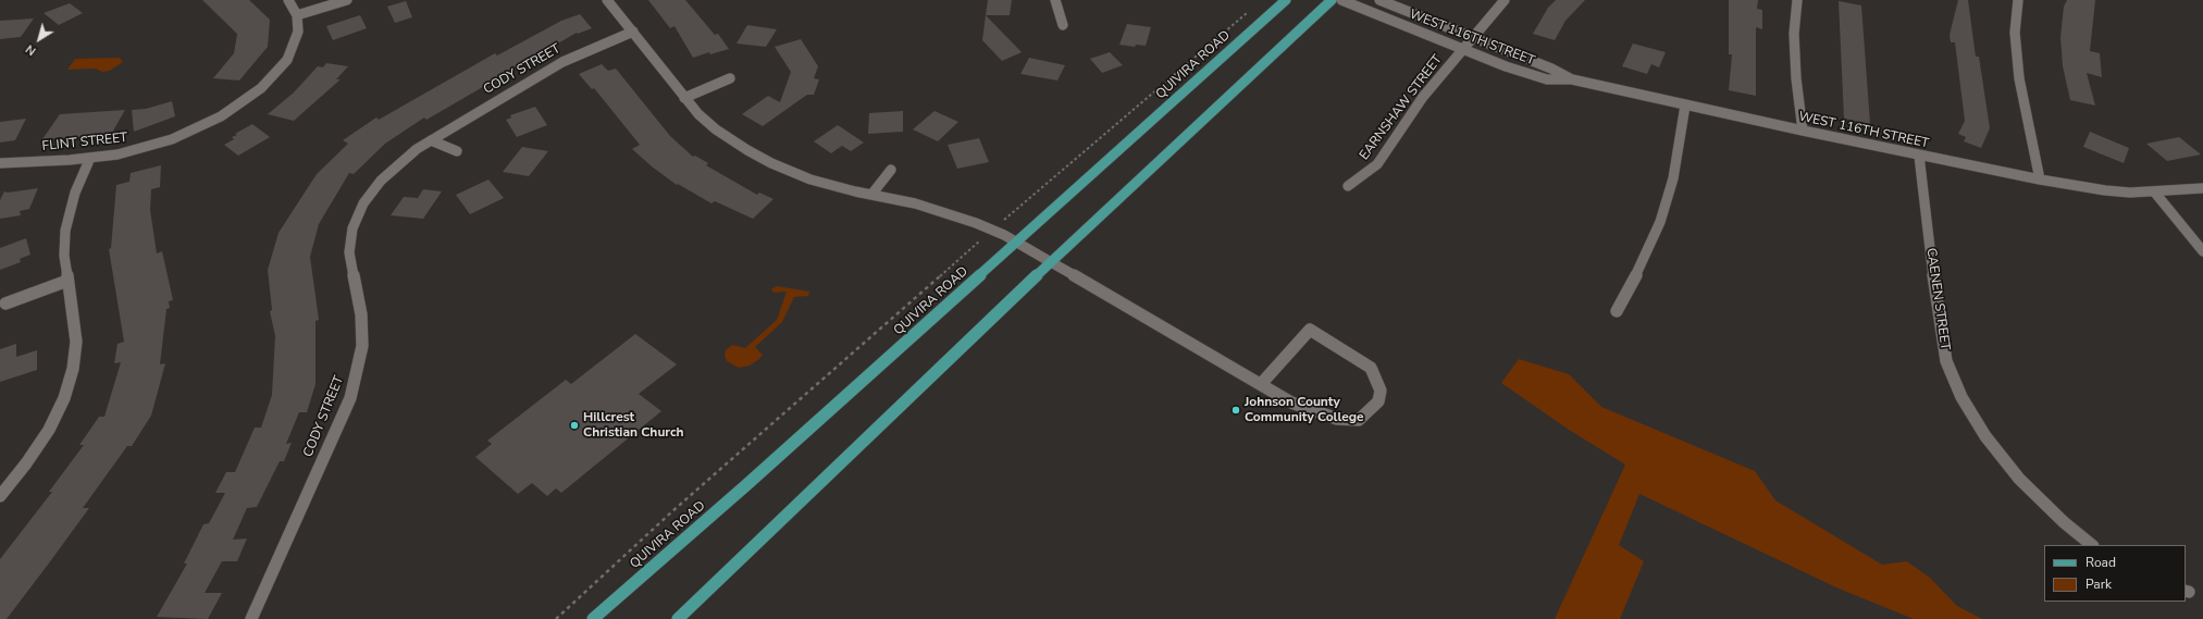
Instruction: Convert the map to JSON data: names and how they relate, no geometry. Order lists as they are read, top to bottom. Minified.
{"streets":{"main road":["QUIVIRA ROAD"],"street":["WEST 116TH STREET","CODY STREET","EARNSHAW STREET","FLINT STREET","CAENEN STREET"]},"crossings":[["WEST 116TH STREET","EARNSHAW STREET"],["WEST 116TH STREET","CAENEN STREET"]],"places":["Johnson County Community College","Hillcrest Christian Church"],"legend":["Road","Park"],"north":"bottom left"}
